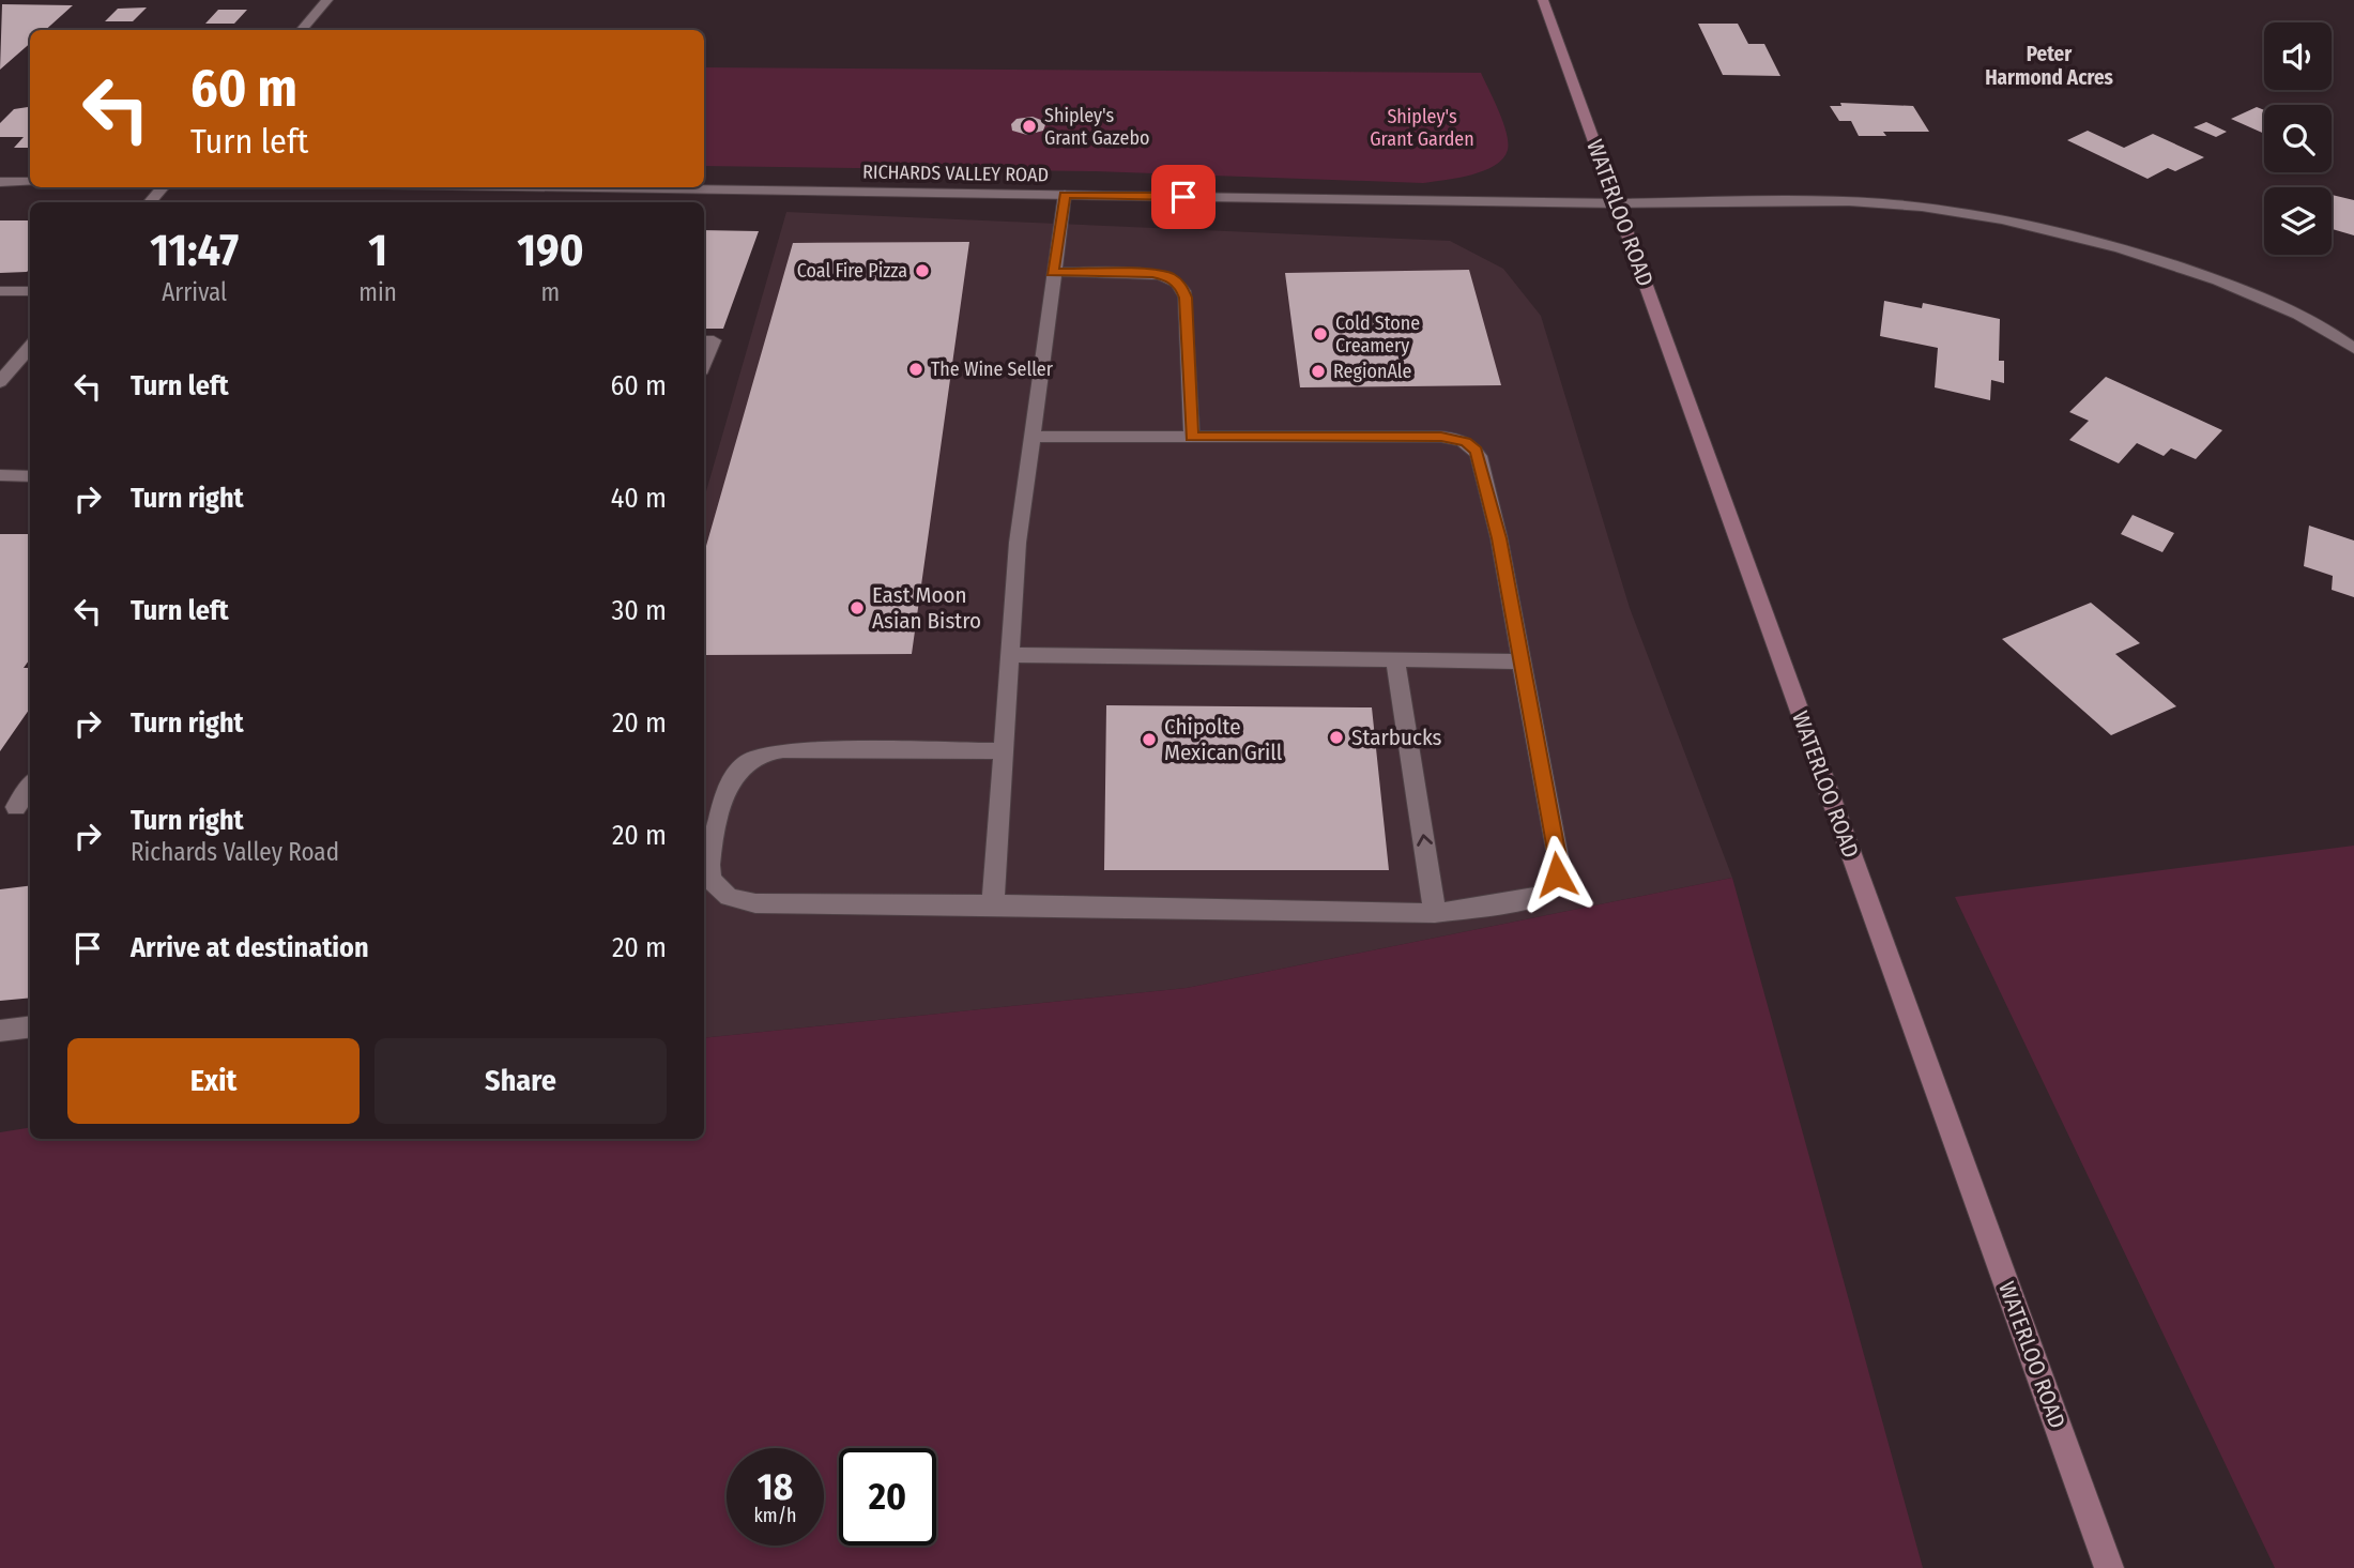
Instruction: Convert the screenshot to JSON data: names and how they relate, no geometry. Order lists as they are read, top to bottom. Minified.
{"streets":{"main road":["WATERLOO ROAD"],"street":["RICHARDS VALLEY ROAD"]},"crossings":[["RICHARDS VALLEY ROAD","WATERLOO ROAD"]],"districts":["Peter Harmond Acres"],"parks":["Shipley's Grant Garden"],"places":["Shipley's Grant Gazebo","Coal Fire Pizza","Cold Stone Creamery","The Wine Seller","RegionAle","East Moon Asian Bistro","Starbucks","Chipolte Mexican Grill"],"page":{"turn":["60 m","Turn left"],"eta":["11:47","Arrival","1","min","190","m"],"list":[{"name":"Turn left","value":"60 m"},{"name":"Turn right","value":"40 m"},{"name":"Turn left","value":"30 m"},{"name":"Turn right","value":"20 m"},{"name":"Turn right","note":"Richards Valley Road","value":"20 m"},{"name":"Arrive at destination","value":"20 m"}],"buttons":["Exit","Share"],"speed":"18 km/h","limit":"20"}}
